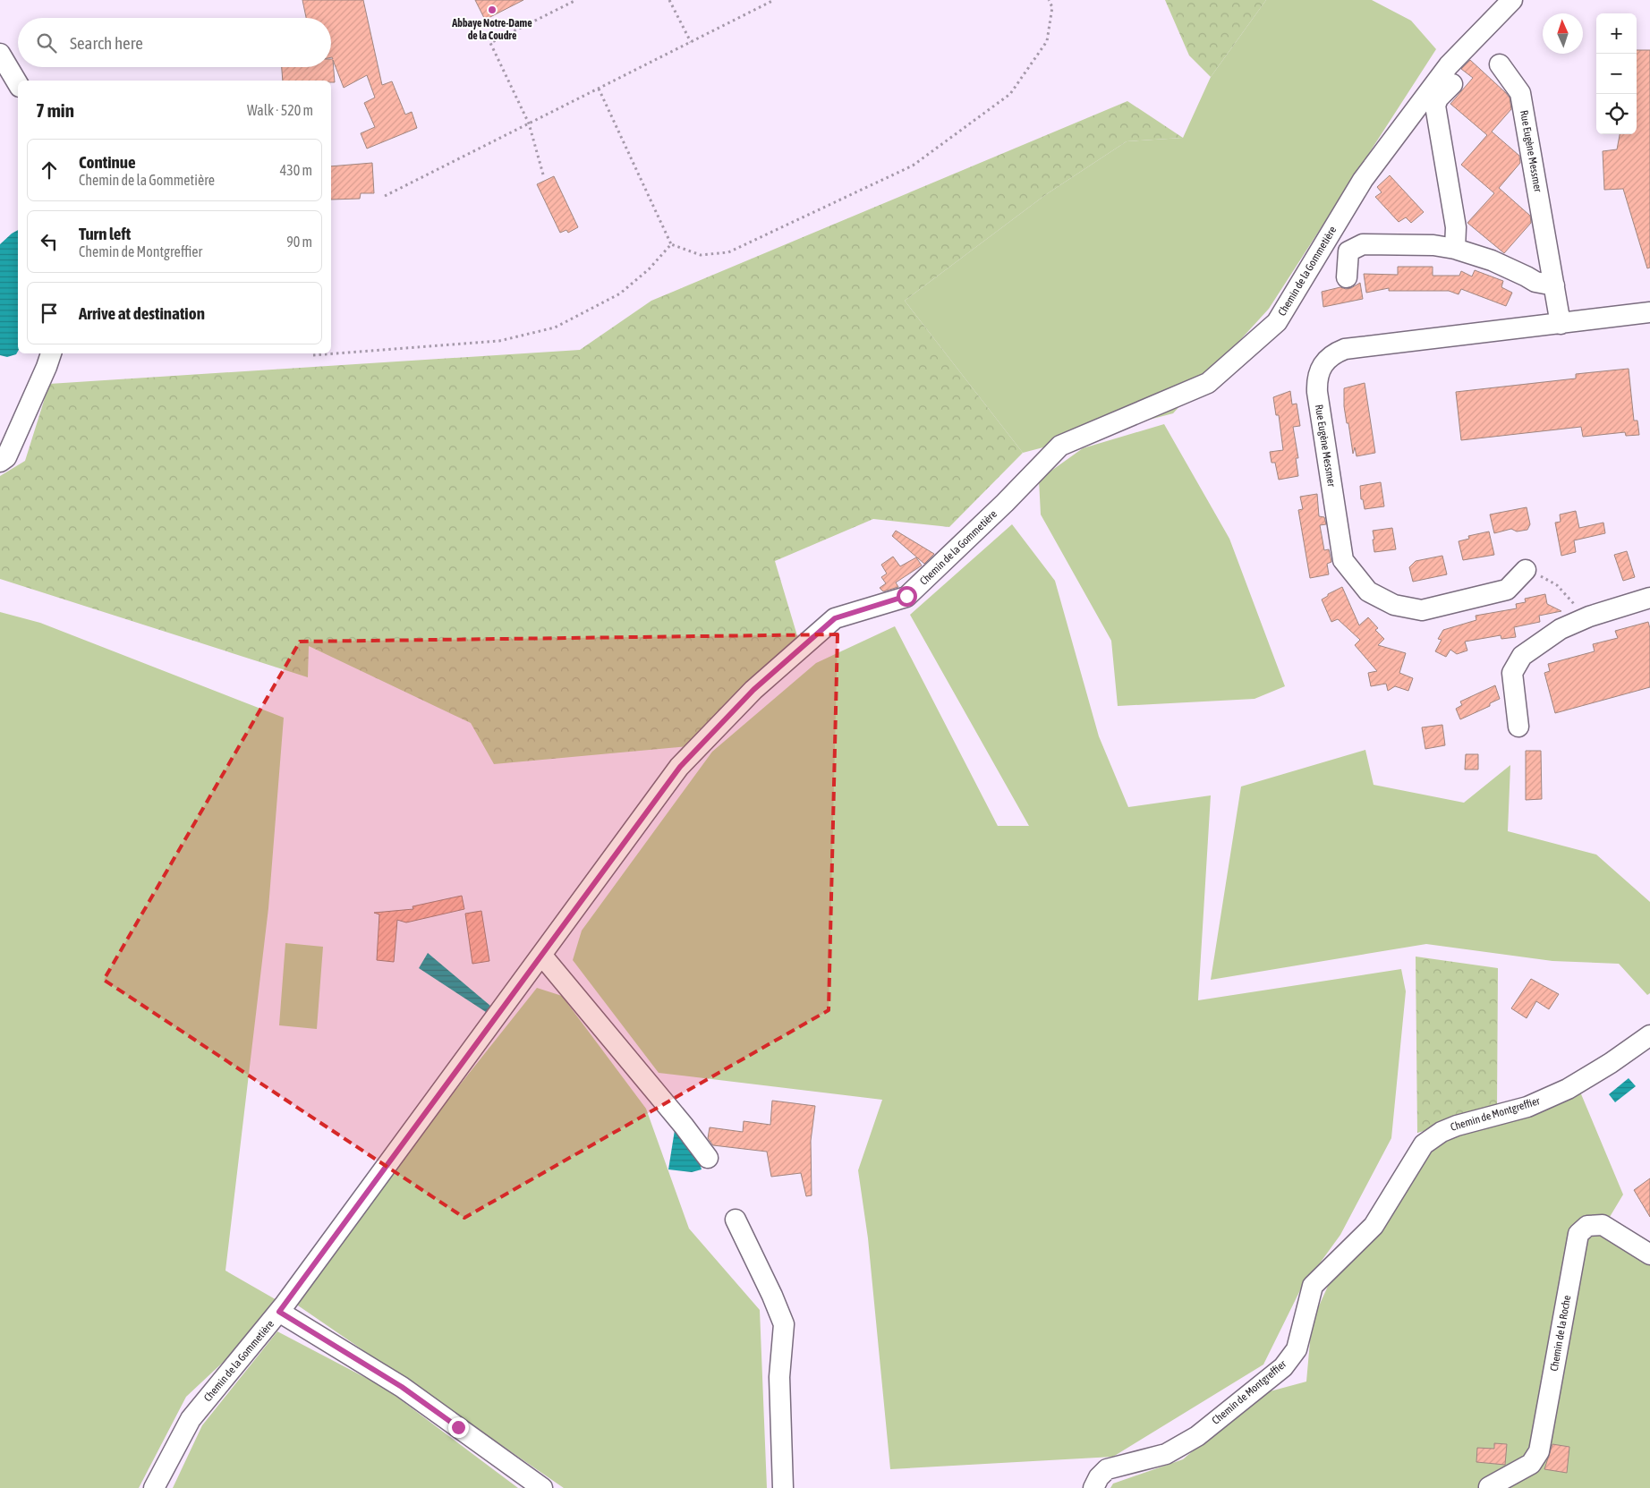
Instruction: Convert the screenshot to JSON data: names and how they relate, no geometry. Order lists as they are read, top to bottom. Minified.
{"streets":{"street":["Rue Eugène Messmer","Chemin de la Gommetière","Chemin de Montgreffier","Chemin de la Roche"]},"places":["Abbaye Notre-Dame de la Coudre"],"north":"top","page":{"map_buttons":["+","−"],"search":"Search here","heading":["7 min","Walk · 520 m"],"list":[["Continue","Chemin de la Gommetière","430 m"],["Turn left","Chemin de Montgreffier","90 m"],"Arrive at destination"]}}
